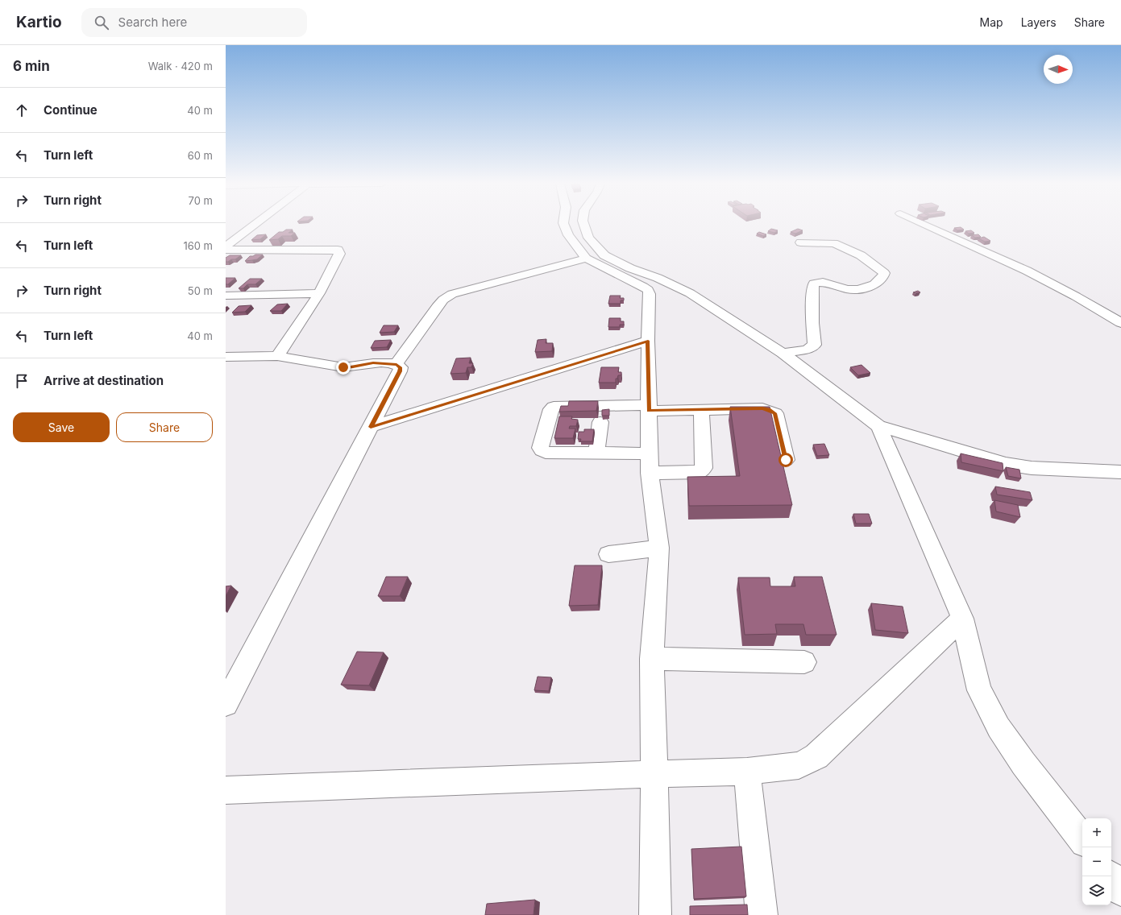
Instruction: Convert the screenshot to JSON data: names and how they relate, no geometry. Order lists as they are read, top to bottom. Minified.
{"north":"right","page":{"header":"Kartio","search":"Search here","nav":["Map","Layers","Share"],"heading":["6 min","Walk · 420 m"],"list":[["Continue","40 m"],["Turn left","60 m"],["Turn right","70 m"],["Turn left","160 m"],["Turn right","50 m"],["Turn left","40 m"],"Arrive at destination"],"buttons":["Save","Share"],"map_buttons":["+","−"]}}
